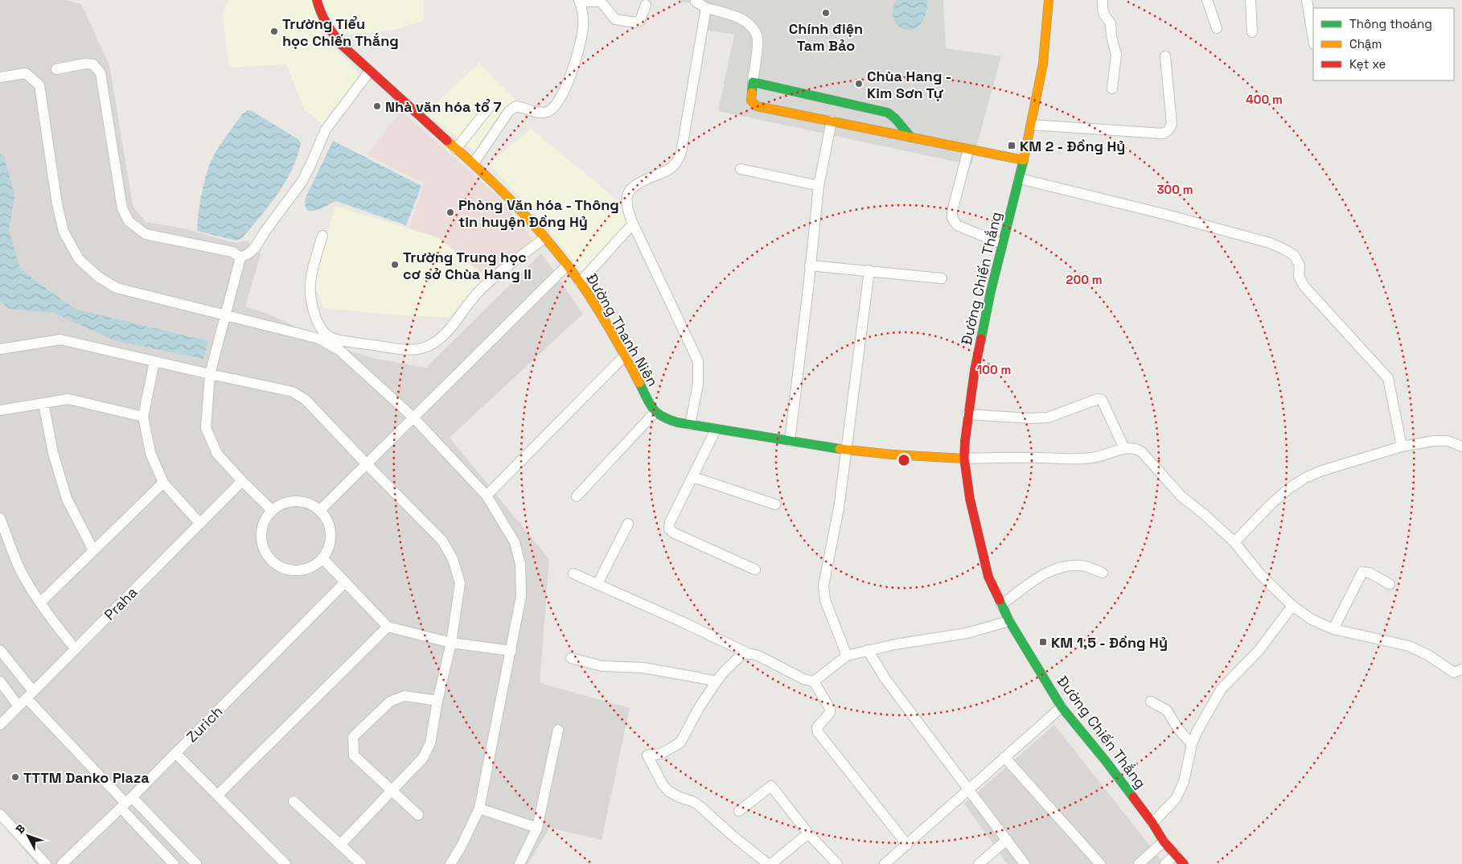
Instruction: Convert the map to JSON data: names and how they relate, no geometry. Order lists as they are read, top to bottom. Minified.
{"streets":{"street":["Đường Chiến Thắng","Đường Thanh Niên","Praha","Zurich"]},"places":{"other":["Chính điện Tam Bảo","Trường Tiểu học Chiến Thắng","Chùa Hang - Kim Sơn Tự","Nhà văn hóa tổ 7","Phòng Văn hóa - Thông tin huyện Đồng Hỷ","Trường Trung học cơ sở Chùa Hang II","TTTM Danko Plaza"],"transit":["KM 2 - Đồng Hỷ","KM 1,5 - Đồng Hỷ"]},"legend":["Thông thoáng","Chậm","Kẹt xe"],"north":"top left","rings":["400 m","300 m","200 m","100 m"]}
